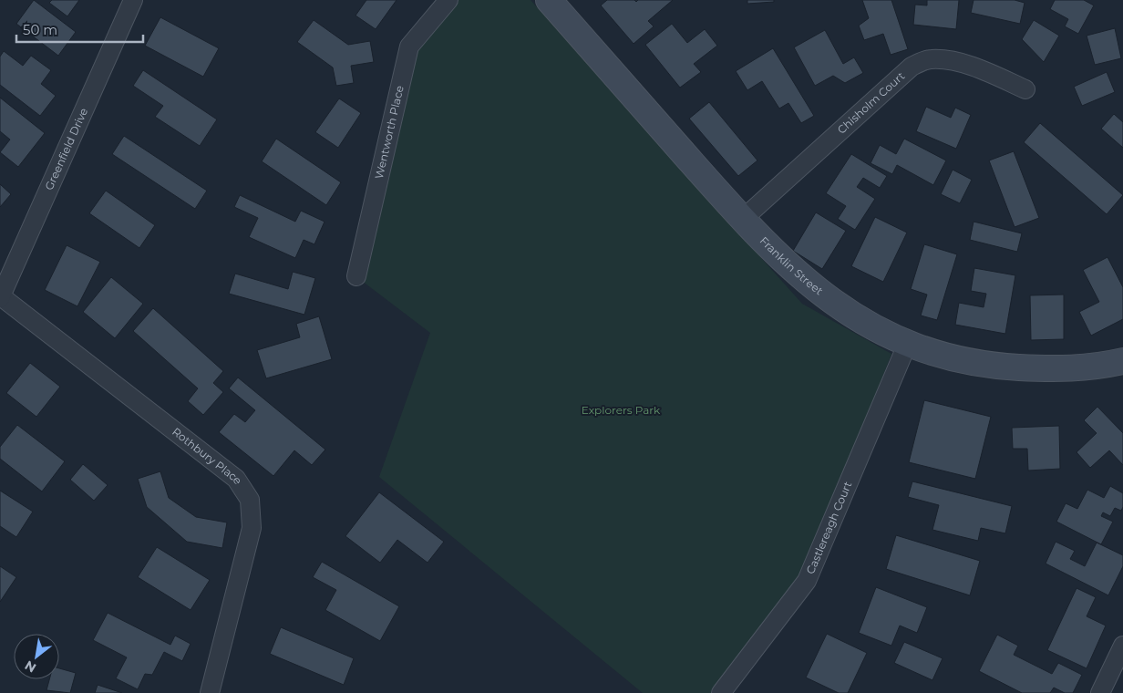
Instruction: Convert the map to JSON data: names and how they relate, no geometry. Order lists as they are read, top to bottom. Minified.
{"streets":{"street":["Chisholm Court","Wentworth Place","Greenfield Drive","Franklin Street","Rothbury Place","Castlereagh Court"]},"crossings":[["Chisholm Court","Franklin Street"],["Greenfield Drive","Rothbury Place"],["Franklin Street","Castlereagh Court"]],"parks":["Explorers Park"],"scale_bar":"50 m","north":"bottom left"}
